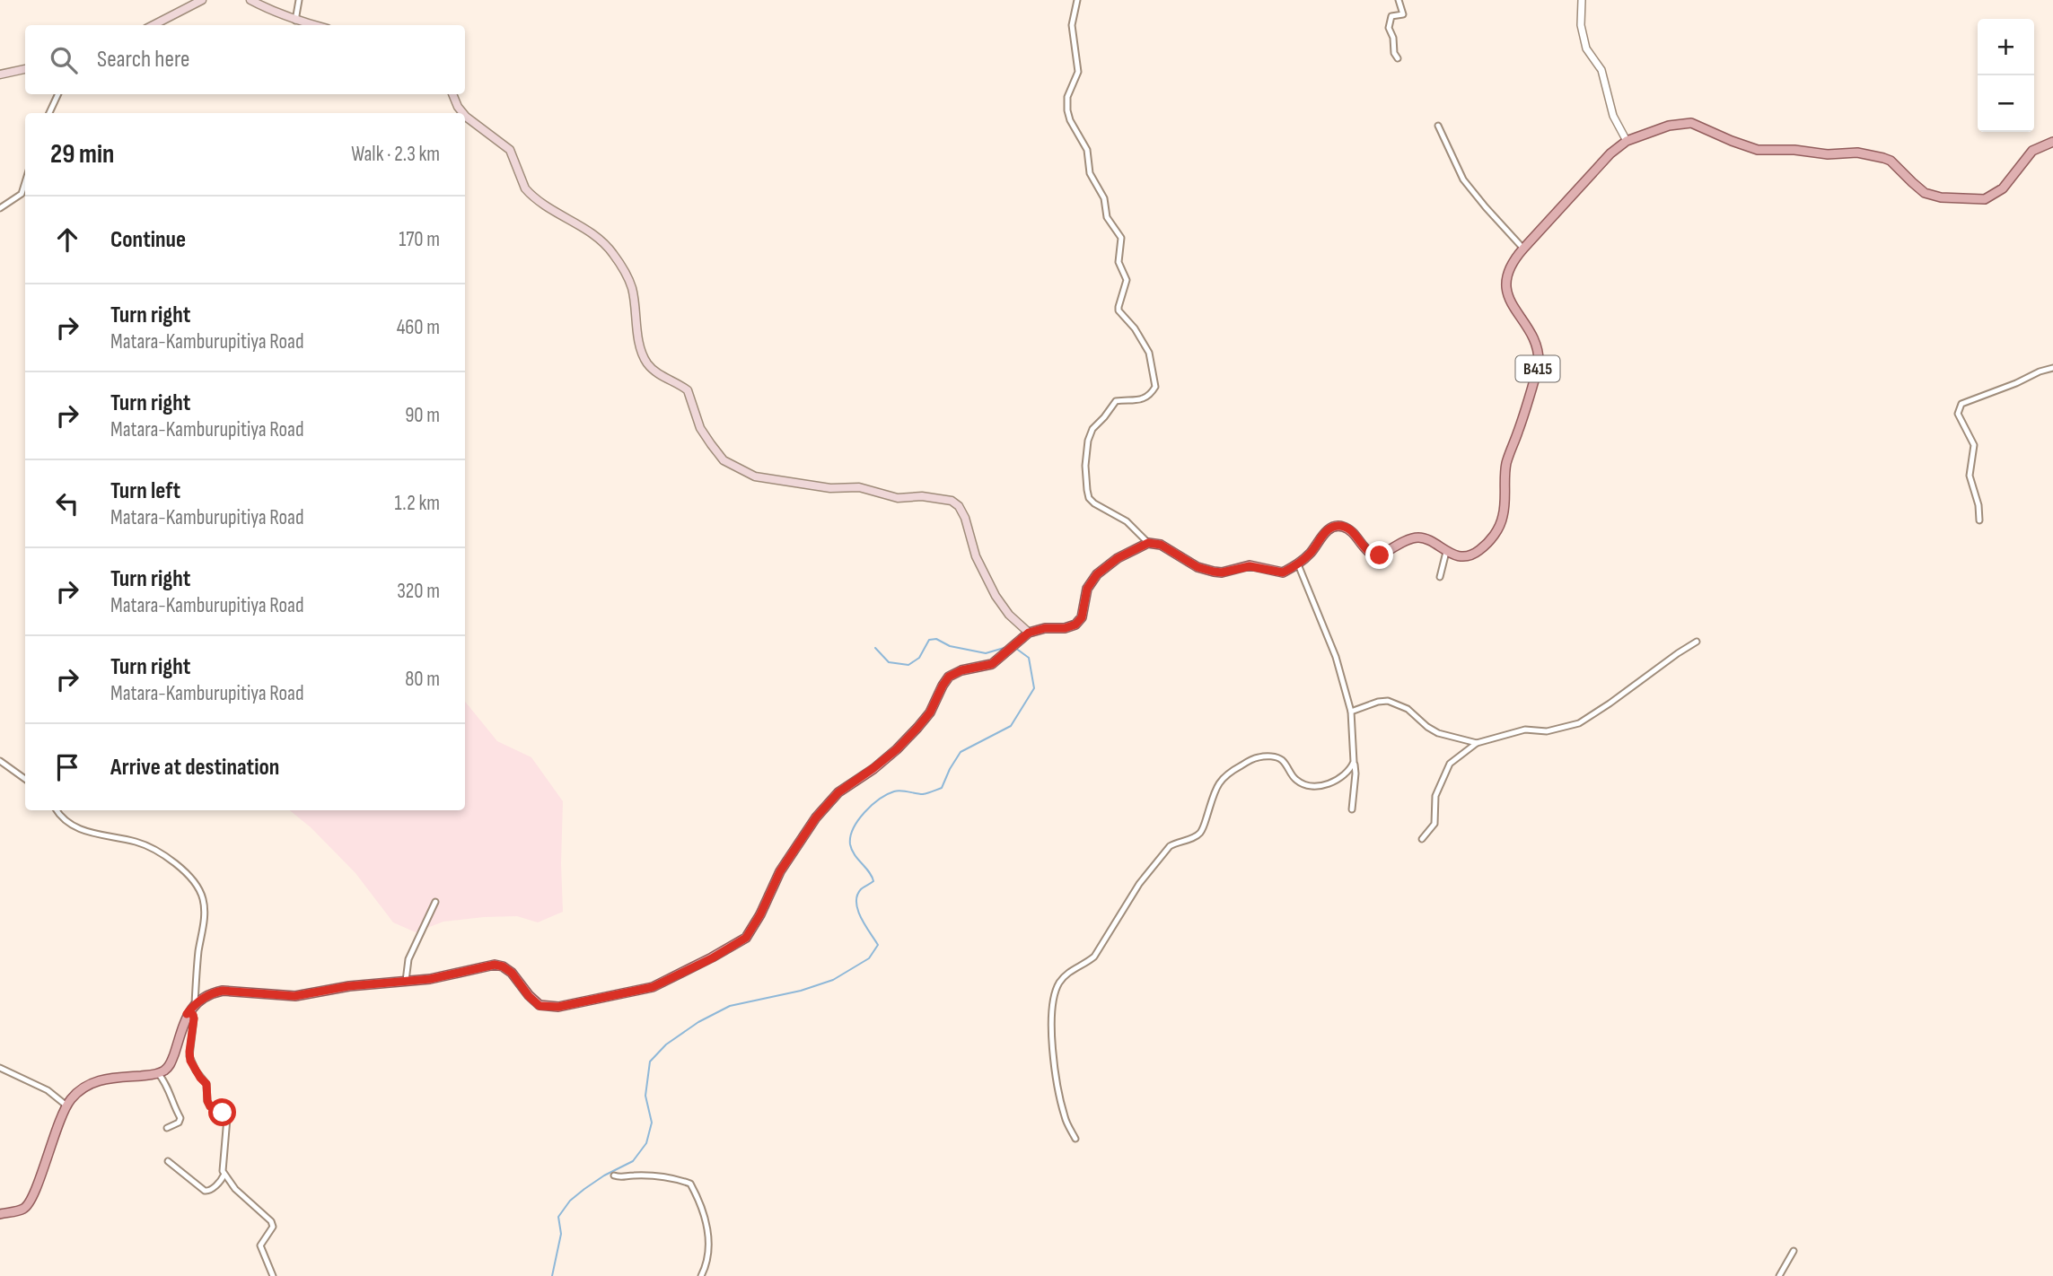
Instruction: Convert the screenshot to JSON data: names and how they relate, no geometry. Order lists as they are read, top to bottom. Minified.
{"streets":{"main road":["B415"]},"page":{"map_buttons":["+","−"],"search":"Search here","heading":["29 min","Walk · 2.3 km"],"list":[["Continue","170 m"],["Turn right","Matara-Kamburupitiya Road","460 m"],["Turn right","Matara-Kamburupitiya Road","90 m"],["Turn left","Matara-Kamburupitiya Road","1.2 km"],["Turn right","Matara-Kamburupitiya Road","320 m"],["Turn right","Matara-Kamburupitiya Road","80 m"],"Arrive at destination"]}}
